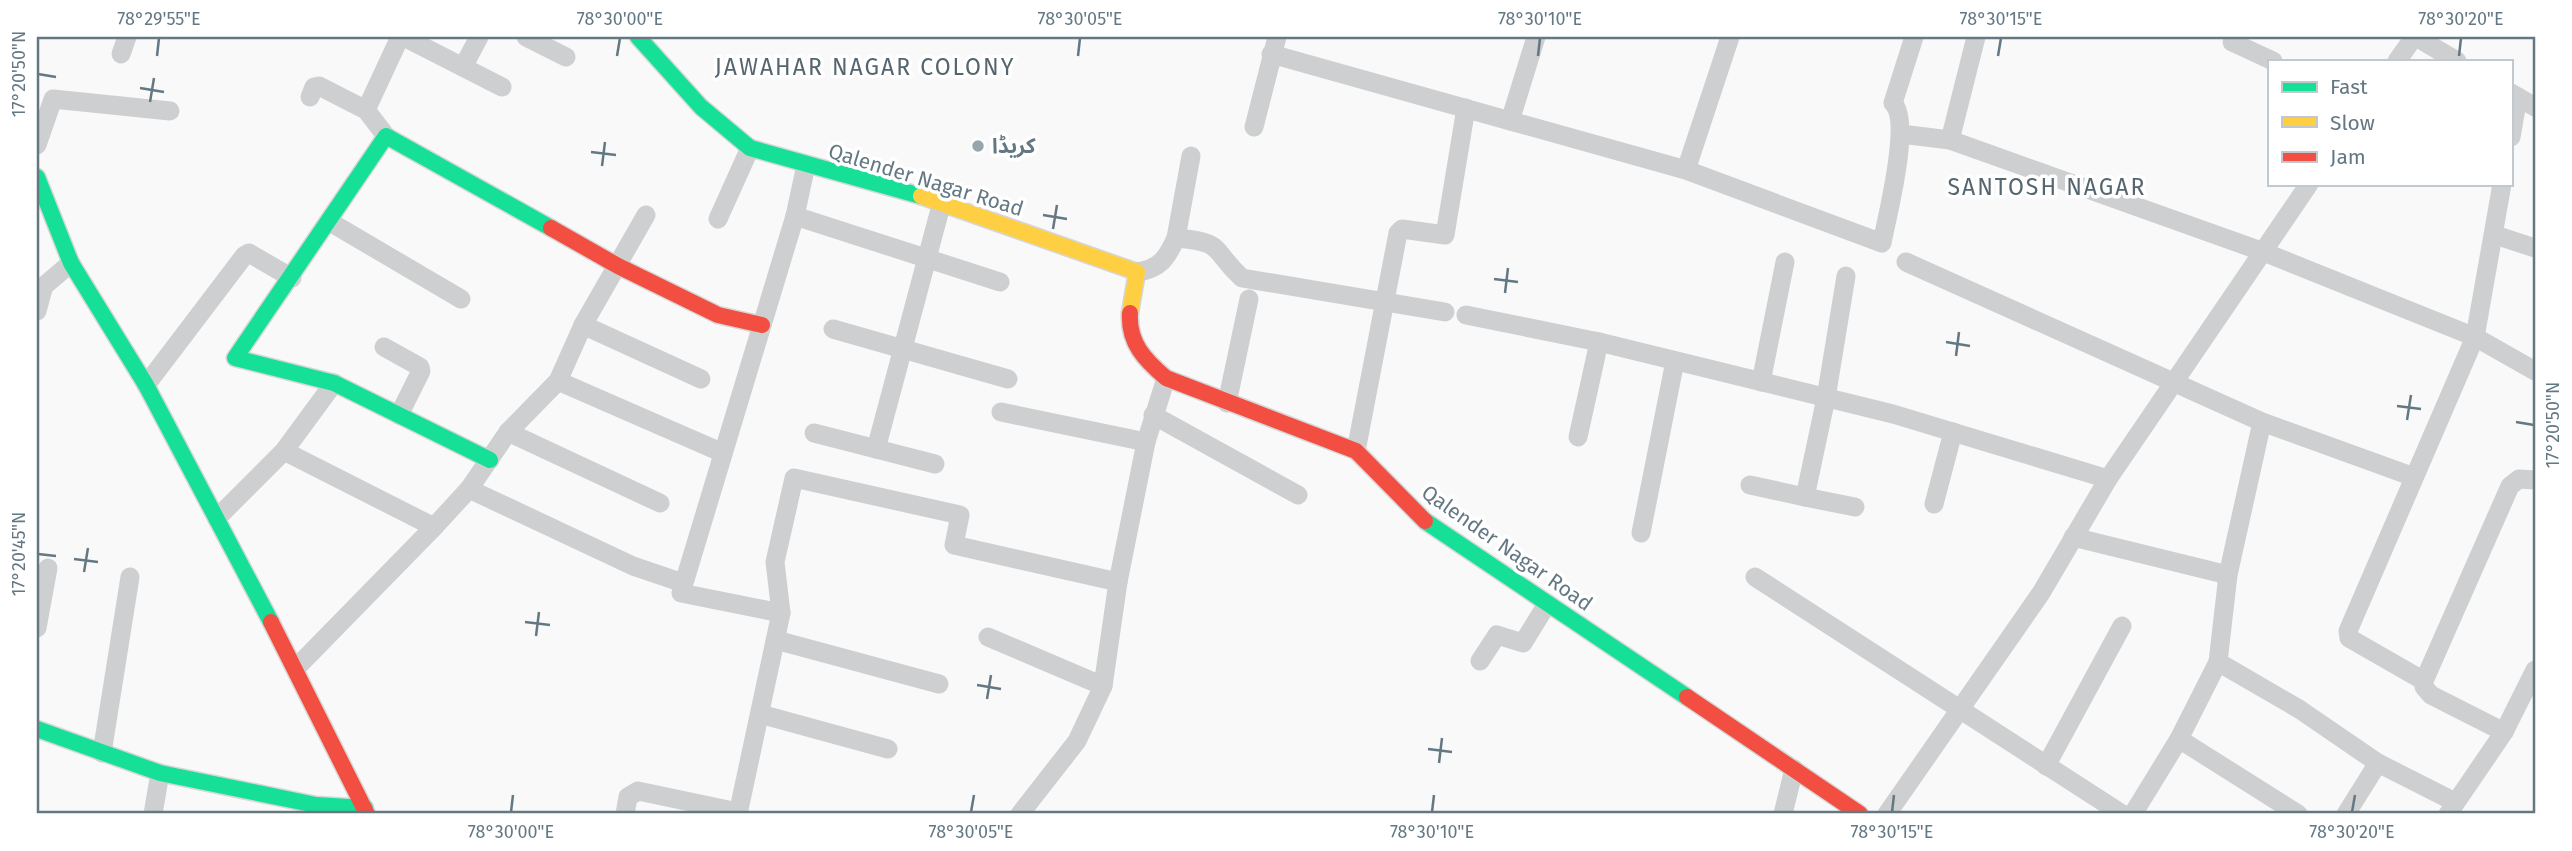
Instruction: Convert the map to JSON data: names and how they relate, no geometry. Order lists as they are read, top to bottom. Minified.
{"streets":{"street":["Qalender Nagar Road"]},"districts":["JAWAHAR NAGAR COLONY","SANTOSH NAGAR"],"places":["کریڈا"],"legend":["Fast","Slow","Jam"],"coordinates":["78°29'55\"E","78°30'00\"E","78°30'05\"E","78°30'10\"E","78°30'15\"E","78°30'20\"E","17°20'50\"N","17°20'45\"N"]}
